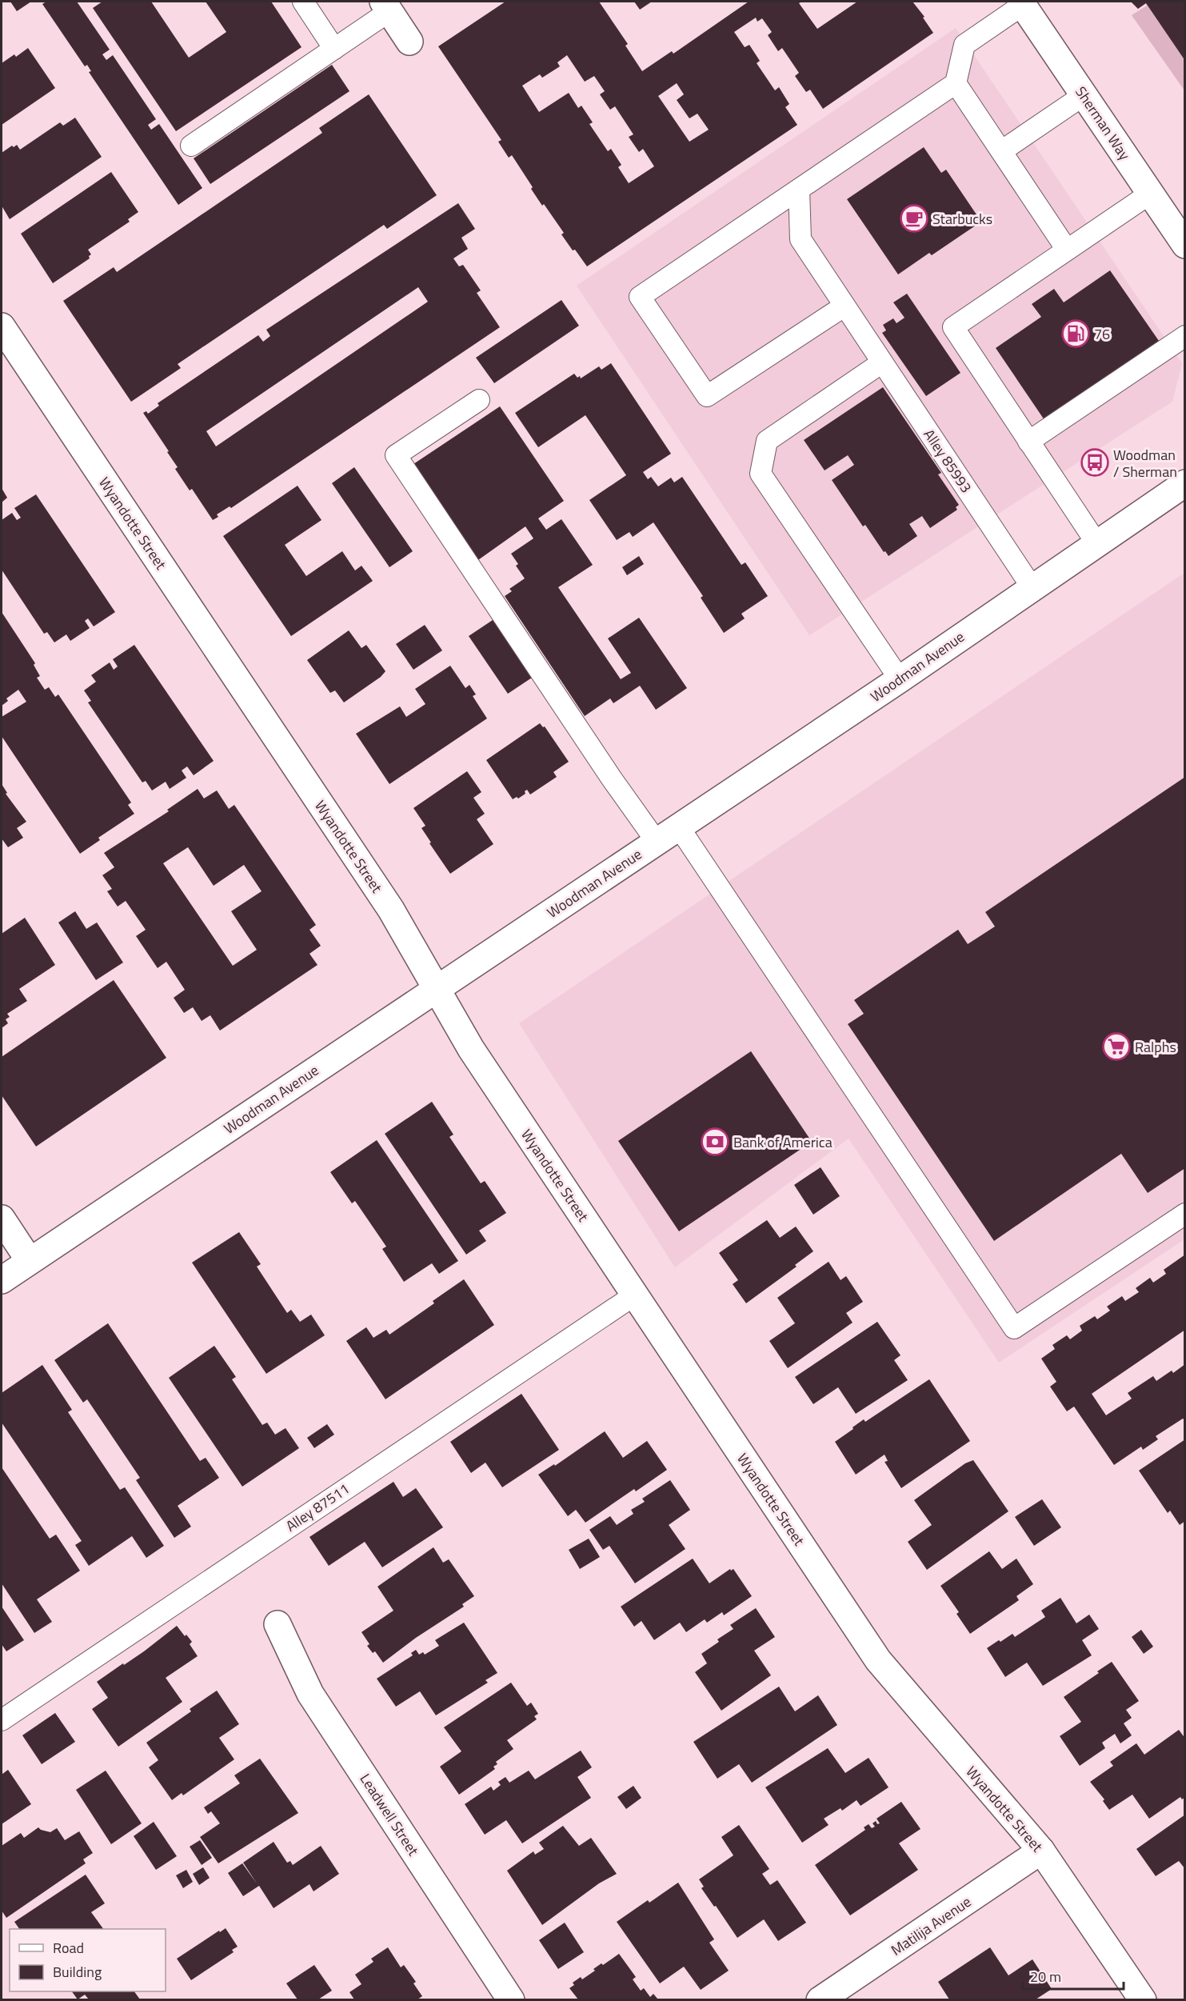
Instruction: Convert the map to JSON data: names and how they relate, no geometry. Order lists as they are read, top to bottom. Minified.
{"streets":{"street":["Sherman Way","Wyandotte Street","Woodman Avenue","Leadwell Street","Matilija Avenue"],"lane":["Alley 85993","Alley 87511"]},"crossings":[["Alley 85993","Woodman Avenue"],["Wyandotte Street","Woodman Avenue"],["Wyandotte Street","Alley 87511"],["Wyandotte Street","Matilija Avenue"]],"places":{"cafe":["Starbucks"],"fuel station":["76"],"bus stop":["Woodman / Sherman"],"supermarket":["Ralphs"],"bank":["Bank of America"]},"legend":["Road","Building"],"scale_bar":"20 m"}
